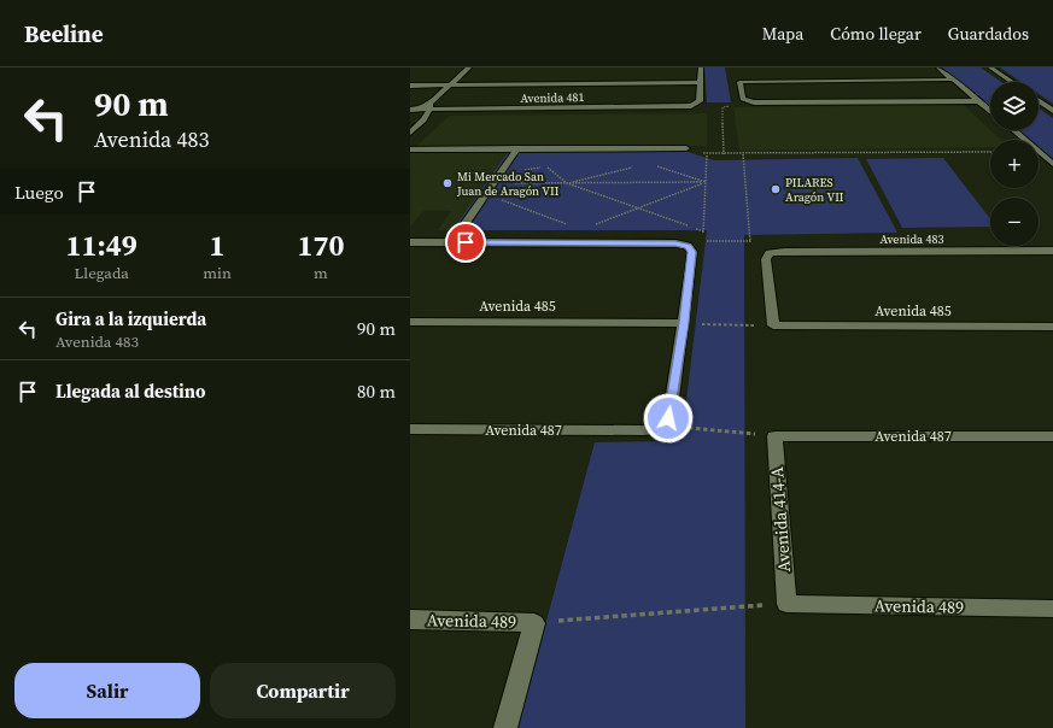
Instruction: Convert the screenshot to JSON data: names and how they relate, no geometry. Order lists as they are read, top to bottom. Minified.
{"streets":{"street":["Avenida 481","Avenida 483","Avenida 485","Avenida 487","Avenida 414-A","Avenida 489"]},"crossings":[["Avenida 487","Avenida 414-A"],["Avenida 414-A","Avenida 489"]],"places":["Mi Mercado San Juan de Aragón VII","PILARES Aragón VII"],"page":{"header":"Beeline","nav":["Mapa","Cómo llegar","Guardados"],"turn":["90 m","Avenida 483"],"map_buttons":["+","−"],"then":"Luego","eta":["11:49","Llegada","1","min","170","m"],"list":[{"name":"Gira a la izquierda","note":"Avenida 483","value":"90 m"},{"name":"Llegada al destino","value":"80 m"}],"buttons":["Salir","Compartir"]}}
